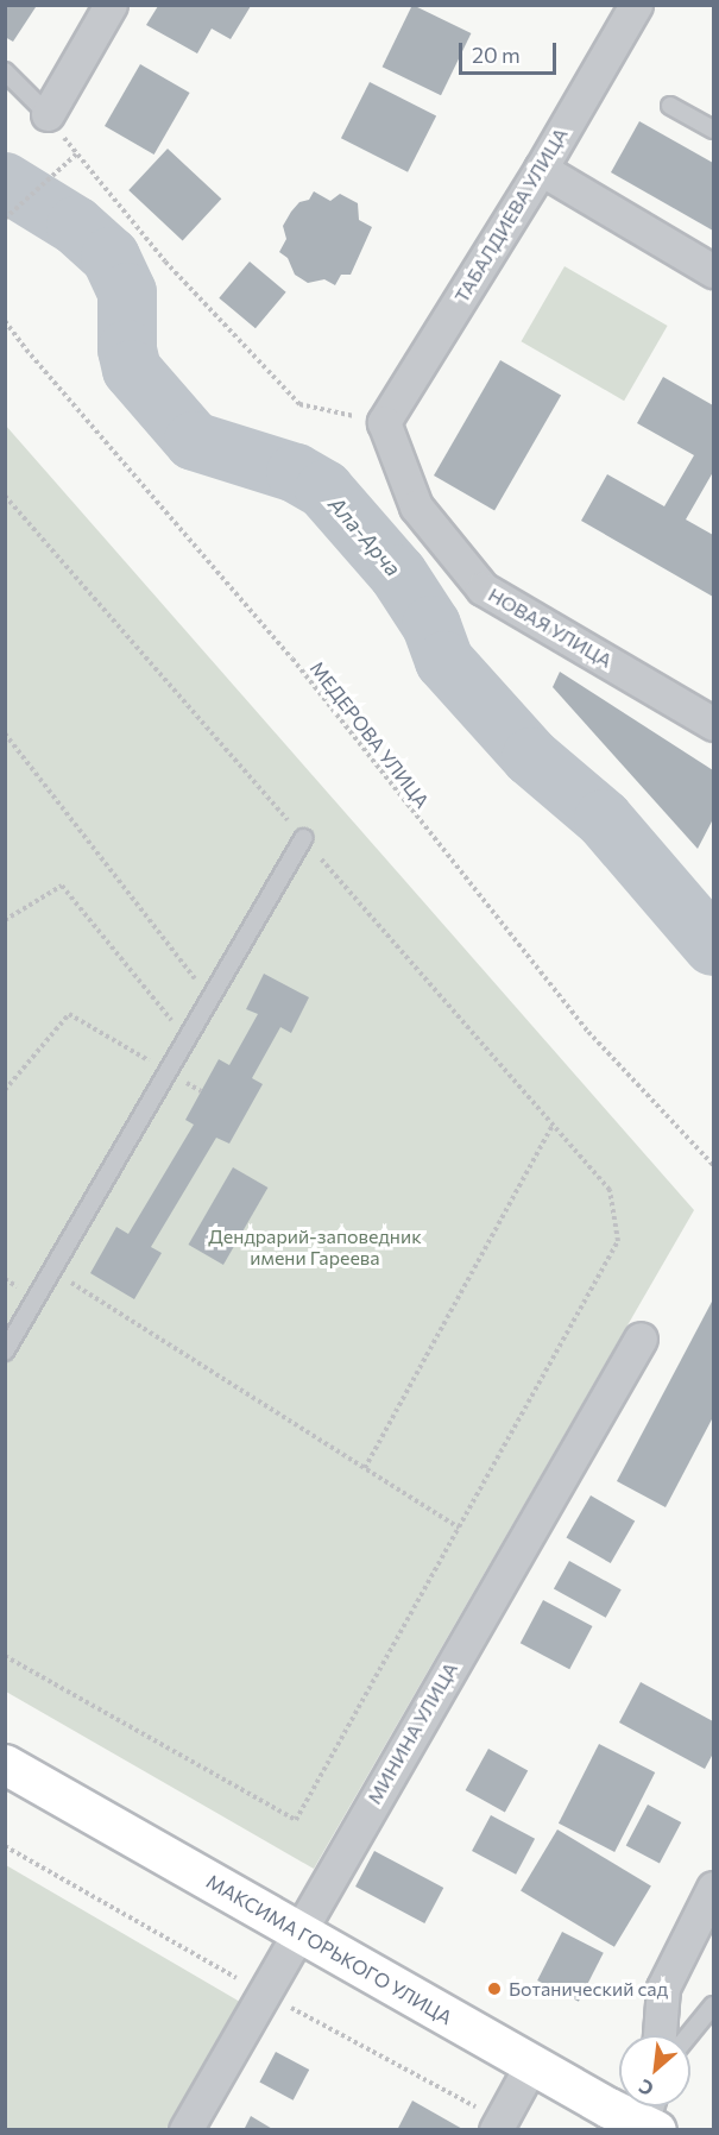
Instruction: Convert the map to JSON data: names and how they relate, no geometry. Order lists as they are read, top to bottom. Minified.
{"streets":{"main road":["МАКСИМА ГОРЬКОГО УЛИЦА"],"street":["ТАБАЛДИЕВА УЛИЦА","НОВАЯ УЛИЦА","МИНИНА УЛИЦА"],"path":["МЕДЕРОВА УЛИЦА"]},"crossings":[["ТАБАЛДИЕВА УЛИЦА","НОВАЯ УЛИЦА"],["МИНИНА УЛИЦА","МАКСИМА ГОРЬКОГО УЛИЦА"]],"water":["Ала-Арча"],"parks":["Дендрарий-заповедник имени Гареева"],"places":["Ботанический сад"],"scale_bar":"20 m","north":"bottom left"}
